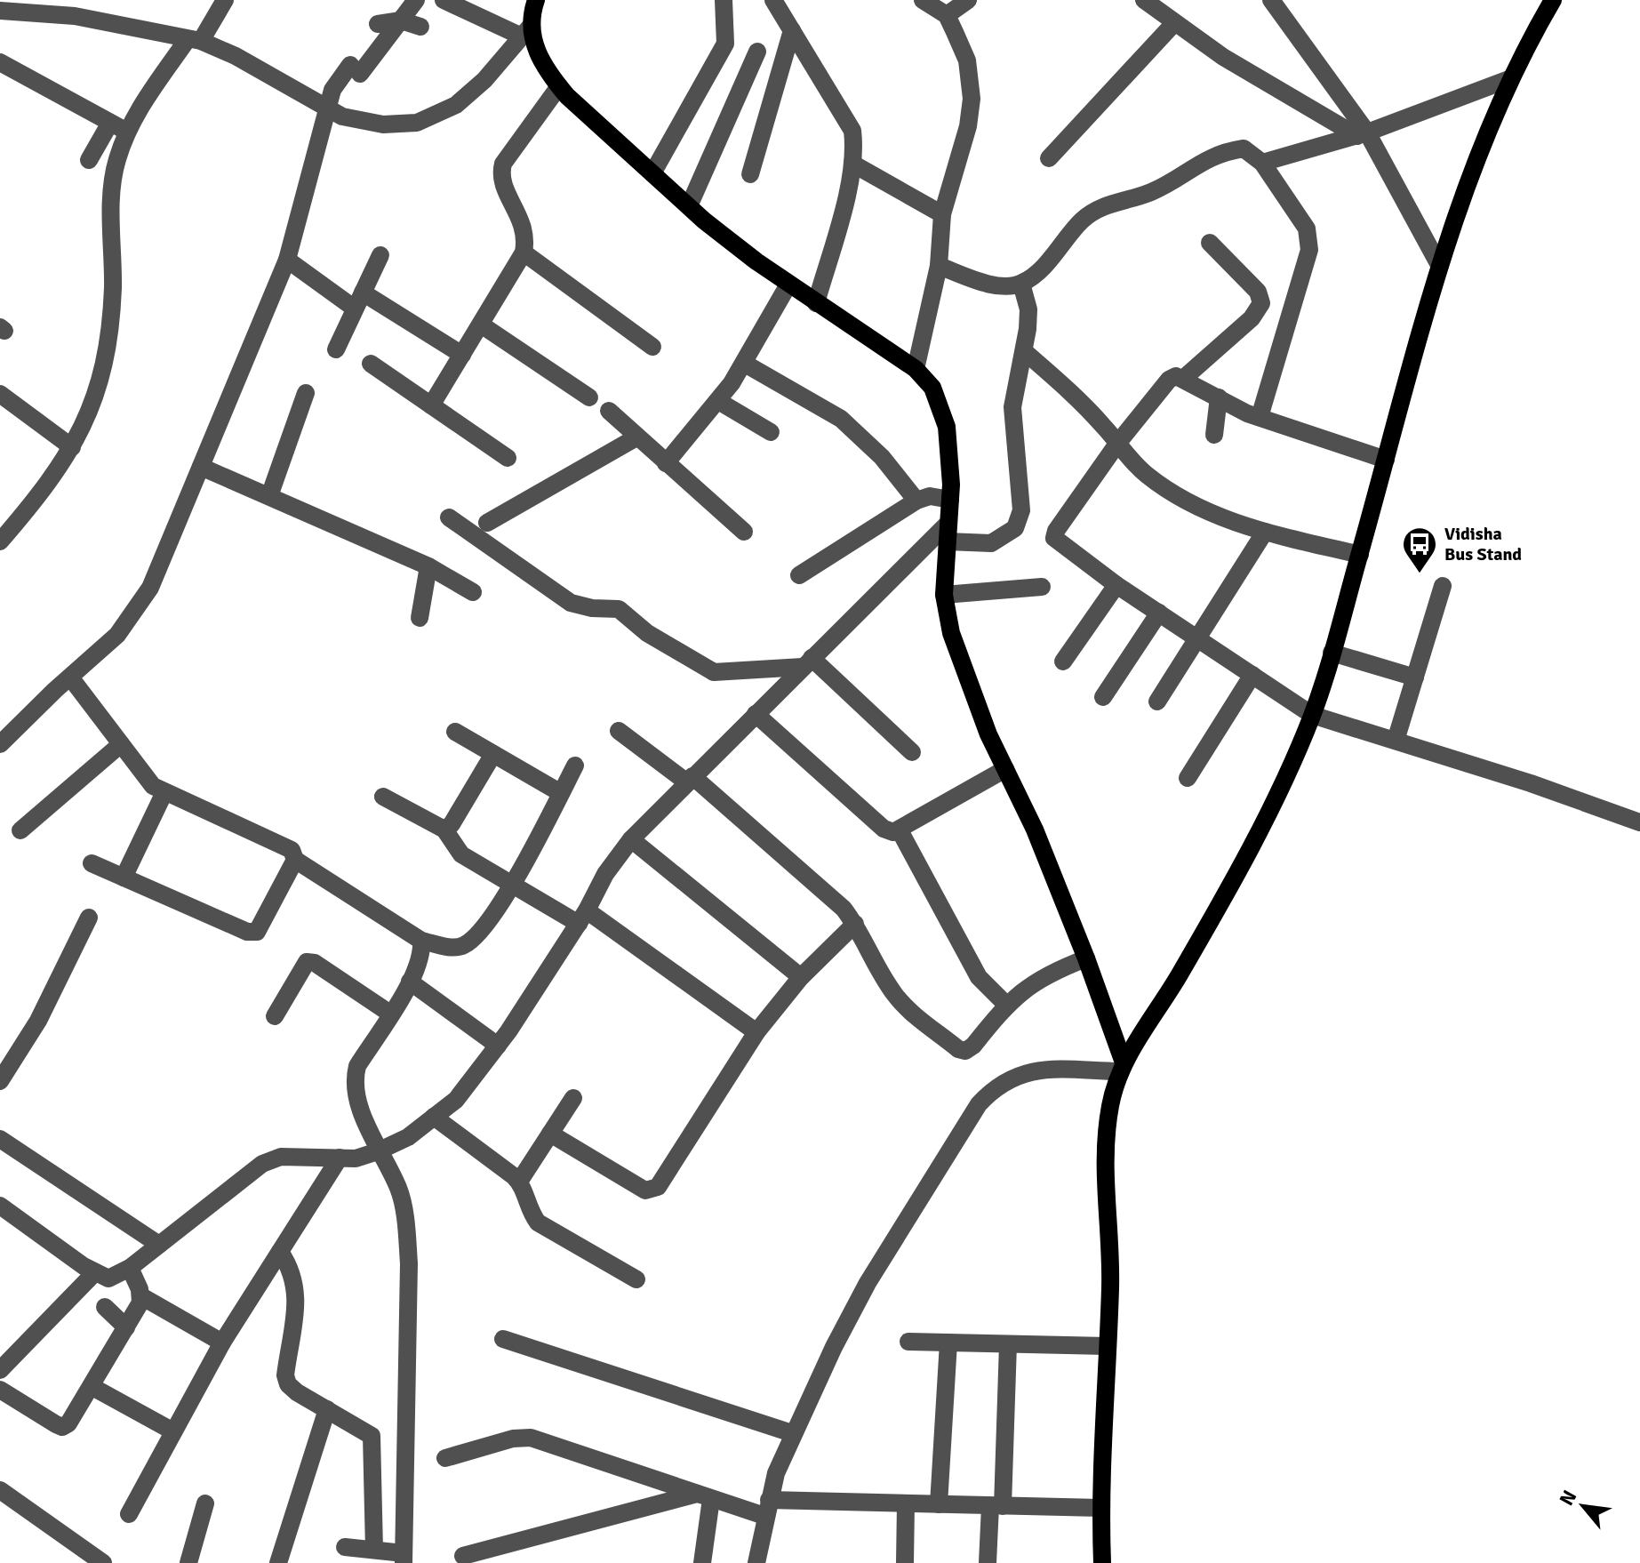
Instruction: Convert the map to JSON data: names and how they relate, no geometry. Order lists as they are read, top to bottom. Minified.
{"places":{"bus stop":["Vidisha Bus Stand"]},"north":"top left"}
